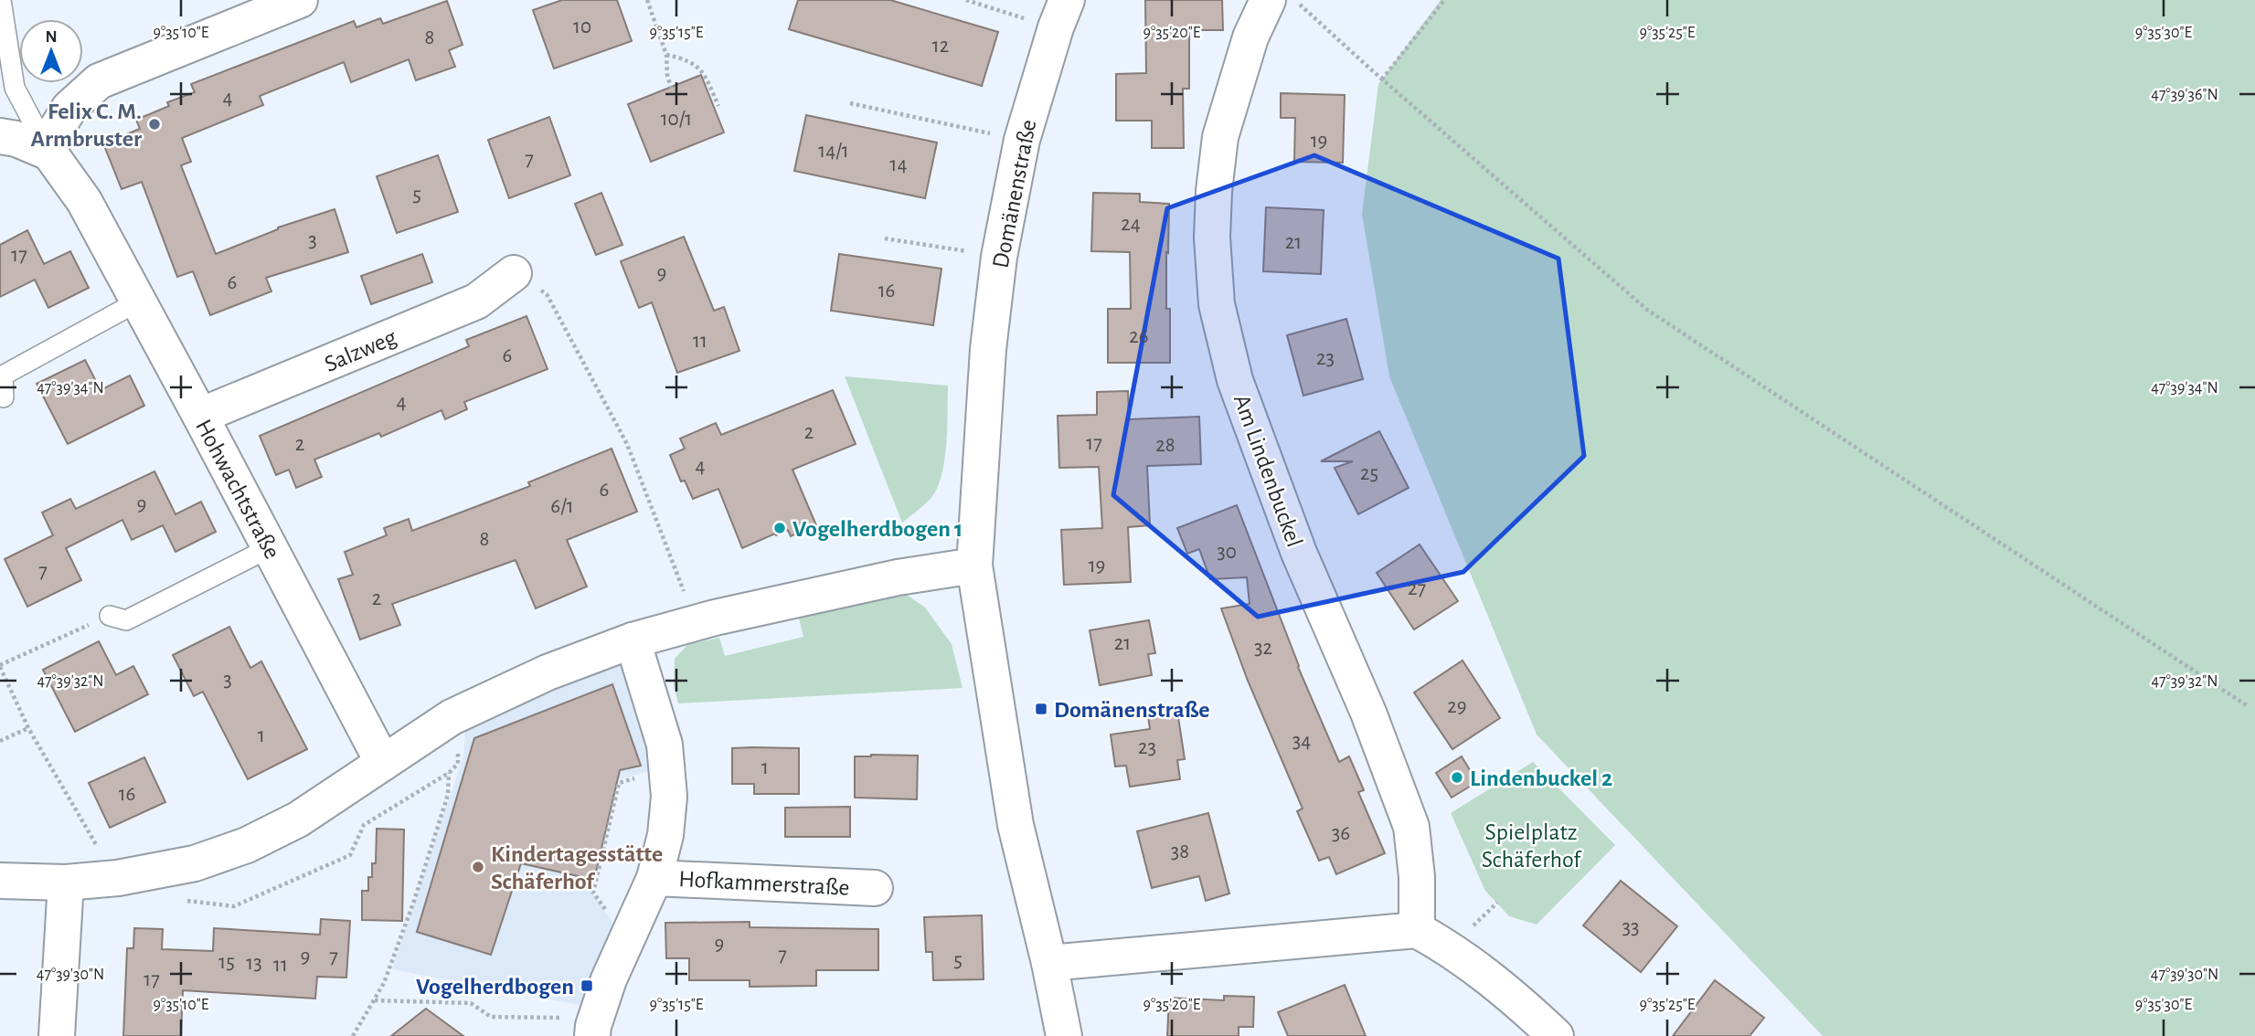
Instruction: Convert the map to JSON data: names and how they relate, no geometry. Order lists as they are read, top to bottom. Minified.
{"streets":{"street":["Domänenstraße","Salzweg","Am Lindenbuckel","Hohwachtstraße","Hofkammerstraße"]},"crossings":[["Salzweg","Hohwachtstraße"]],"parks":["Spielplatz Schäferhof"],"places":{"other":["Felix C. M. Armbruster","Vogelherdbogen 1","Lindenbuckel 2","Kindertagesstätte Schäferhof"],"transit":["Domänenstraße","Vogelherdbogen"]},"house_numbers":["10","8","12","4","10/1","19","14/1","7","14","5","24","3","21","17","9","6","16","26","11","6","23","4","2","17","2","28","4","25","6","9","6/1","8","30","19","7","27","2","21","32","3","29","1","34","23","1","16","36","38","33","9","7","9","7","5","15","13","11","17"],"north":"top","coordinates":["9°35'10\"E","9°35'15\"E","9°35'20\"E","9°35'25\"E","9°35'30\"E","47°39'36\"N","47°39'34\"N","47°39'32\"N","47°39'30\"N"]}
